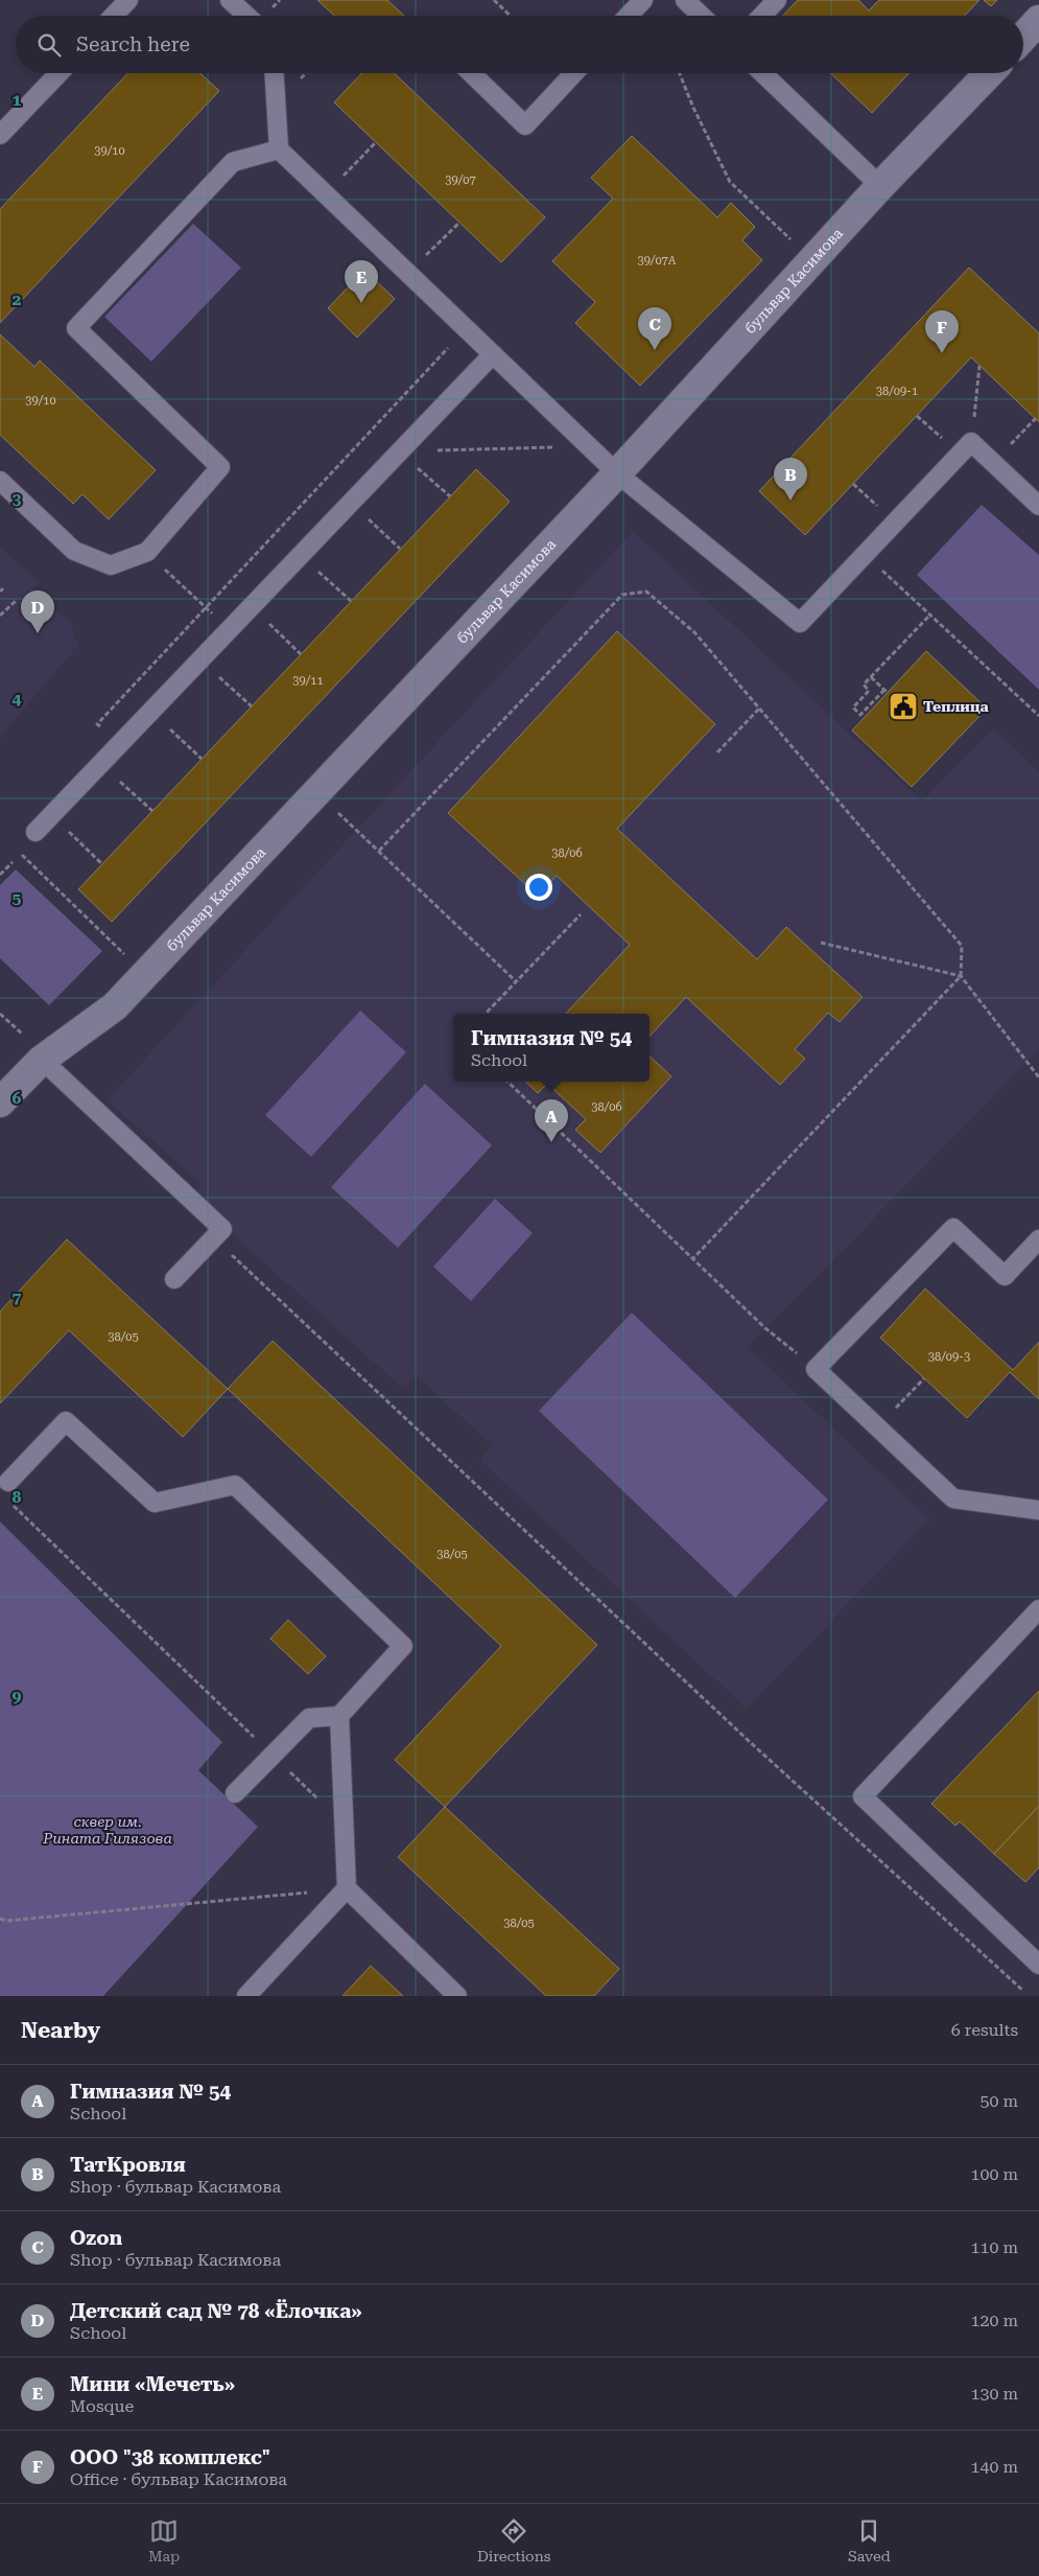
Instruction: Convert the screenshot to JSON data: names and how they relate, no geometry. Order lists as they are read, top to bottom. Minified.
{"streets":{"street":["бульвар Касимова"]},"parks":["сквер им. Рината Гилязова"],"places":{"public building":["Теплица"]},"house_numbers":["39/10","39/07","39/07А","38/09-1","39/10","39/11","38/06","38/06","38/05","38/09-3","38/05","38/05"],"page":{"search":"Search here","pins":["E","C","F","B","D","A"],"popup":["Гимназия № 54","School"],"heading":["Nearby","6 results"],"list":[{"mark":"A","name":"Гимназия № 54","note":"School","value":"50 m"},{"mark":"B","name":"ТатКровля","note":"Shop · бульвар Касимова","value":"100 m"},{"mark":"C","name":"Ozon","note":"Shop · бульвар Касимова","value":"110 m"},{"mark":"D","name":"Детский сад № 78 «Ёлочка»","note":"School","value":"120 m"},{"mark":"E","name":"Мини «Мечеть»","note":"Mosque","value":"130 m"},{"mark":"F","name":"ООО \"38 комплекс\"","note":"Office · бульвар Касимова","value":"140 m"}],"nav":["Map","Directions","Saved"]},"grid":{"rows":["1","2","3","4","5","6","7","8","9"]}}
